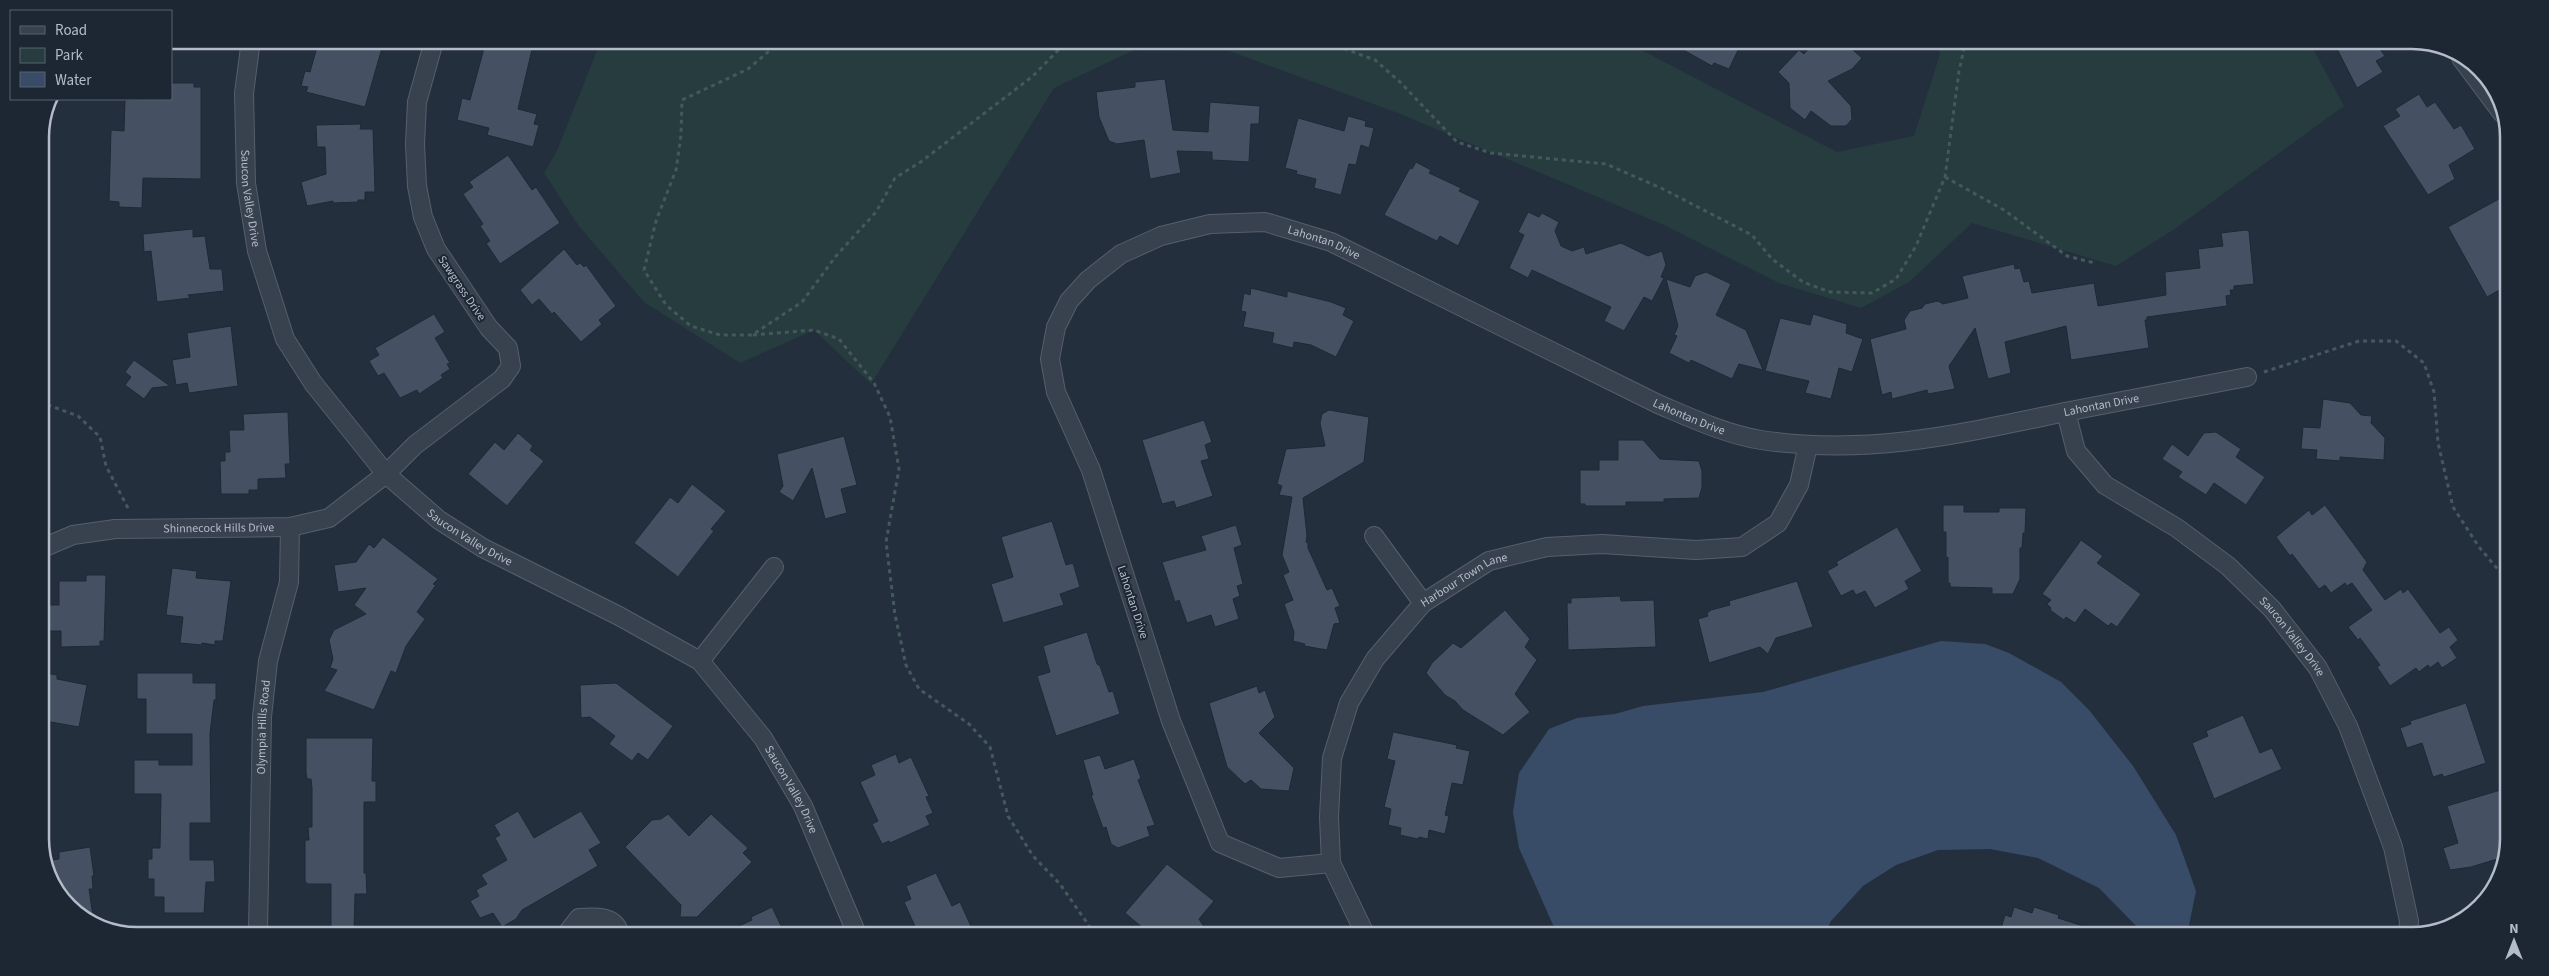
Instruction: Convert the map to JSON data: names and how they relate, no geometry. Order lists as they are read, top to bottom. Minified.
{"streets":{"street":["Saucon Valley Drive","Lahontan Drive","Sawgrass Drive","Shinnecock Hills Drive","Harbour Town Lane","Olympia Hills Road"]},"crossings":[["Saucon Valley Drive","Lahontan Drive"],["Saucon Valley Drive","Sawgrass Drive"],["Saucon Valley Drive","Shinnecock Hills Drive"],["Lahontan Drive","Harbour Town Lane"],["Sawgrass Drive","Shinnecock Hills Drive"],["Shinnecock Hills Drive","Olympia Hills Road"]],"legend":["Road","Park","Water"],"north":"top"}
